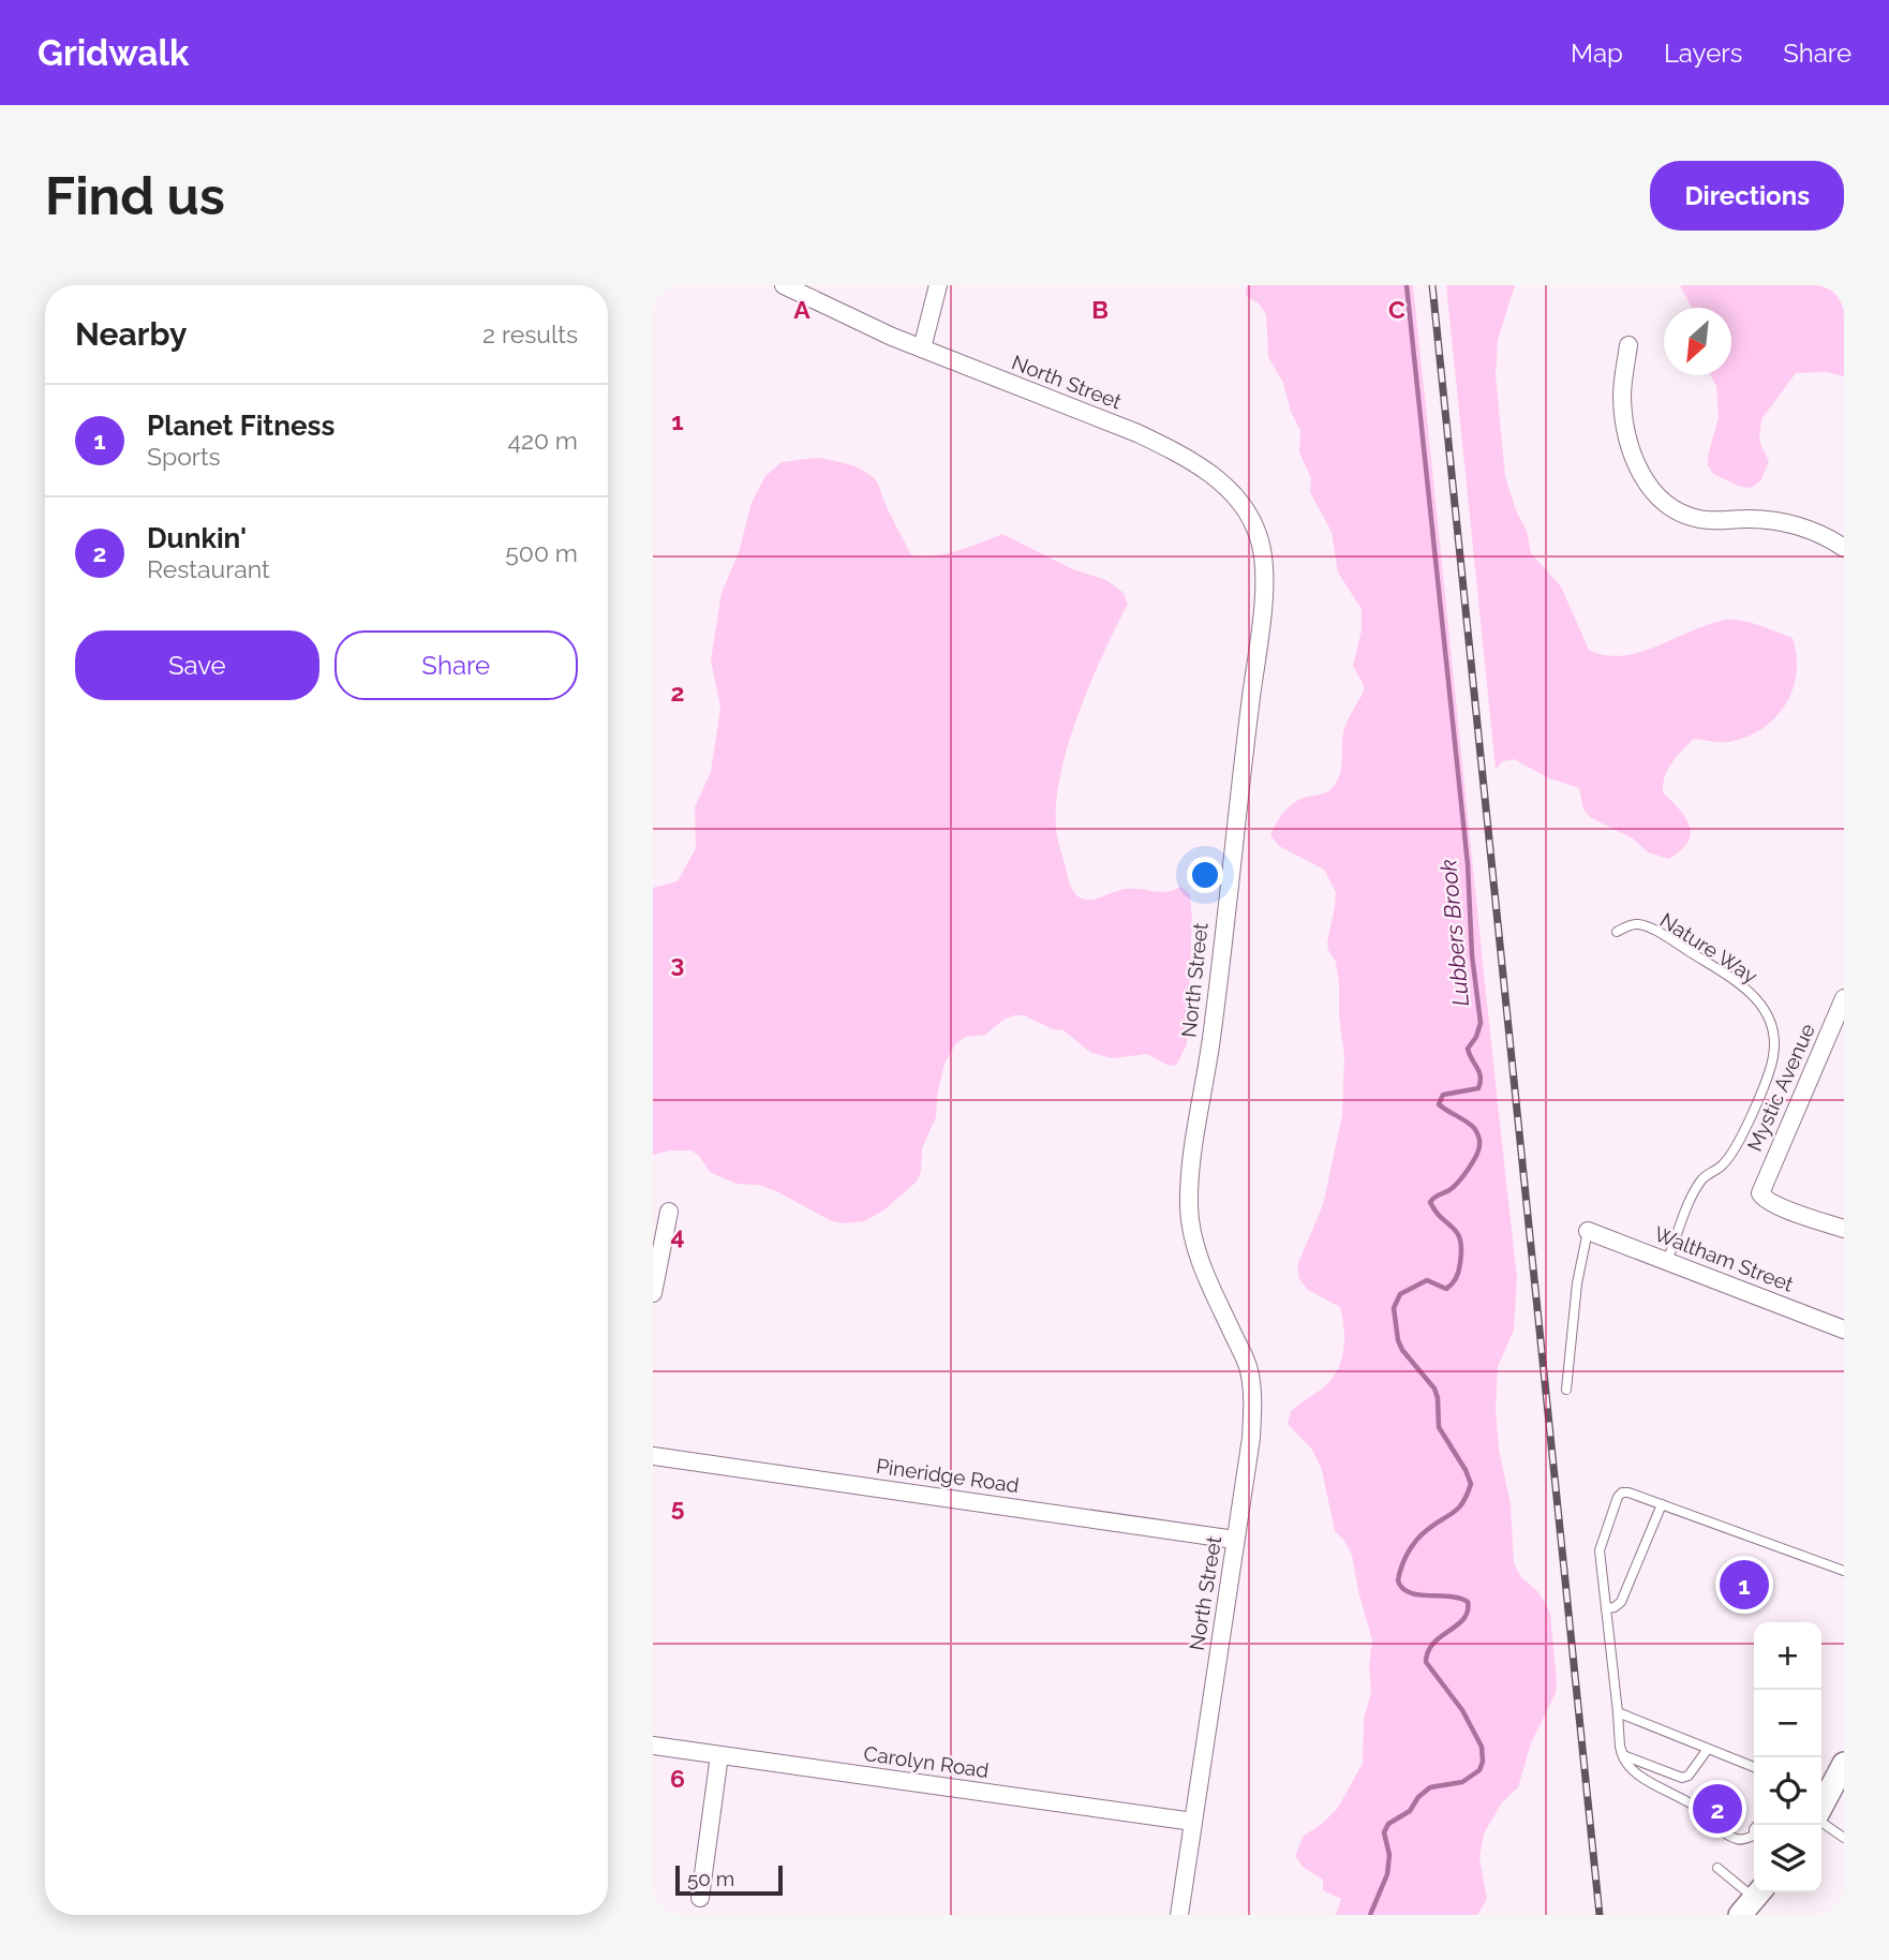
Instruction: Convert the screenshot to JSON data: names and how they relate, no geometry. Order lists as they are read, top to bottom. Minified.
{"streets":{"street":["North Street","Mystic Avenue","Waltham Street","Pineridge Road","Carolyn Road"],"lane":["Nature Way"]},"crossings":[["North Street","Pineridge Road"],["North Street","Carolyn Road"],["Nature Way","Waltham Street"]],"water":["Lubbers Brook"],"scale_bar":"50 m","north":"bottom left","page":{"header":"Gridwalk","nav":["Map","Layers","Share"],"buttons":["Directions",["Save","Share"]],"title":"Find us","heading":["Nearby","2 results"],"list":[{"mark":"1","name":"Planet Fitness","note":"Sports","value":"420 m"},{"mark":"2","name":"Dunkin'","note":"Restaurant","value":"500 m"}],"pins":["1","2"],"map_buttons":["+","−"],"scale":"50 m"},"grid":{"columns":["A","B","C"],"rows":["1","2","3","4","5","6"]}}
